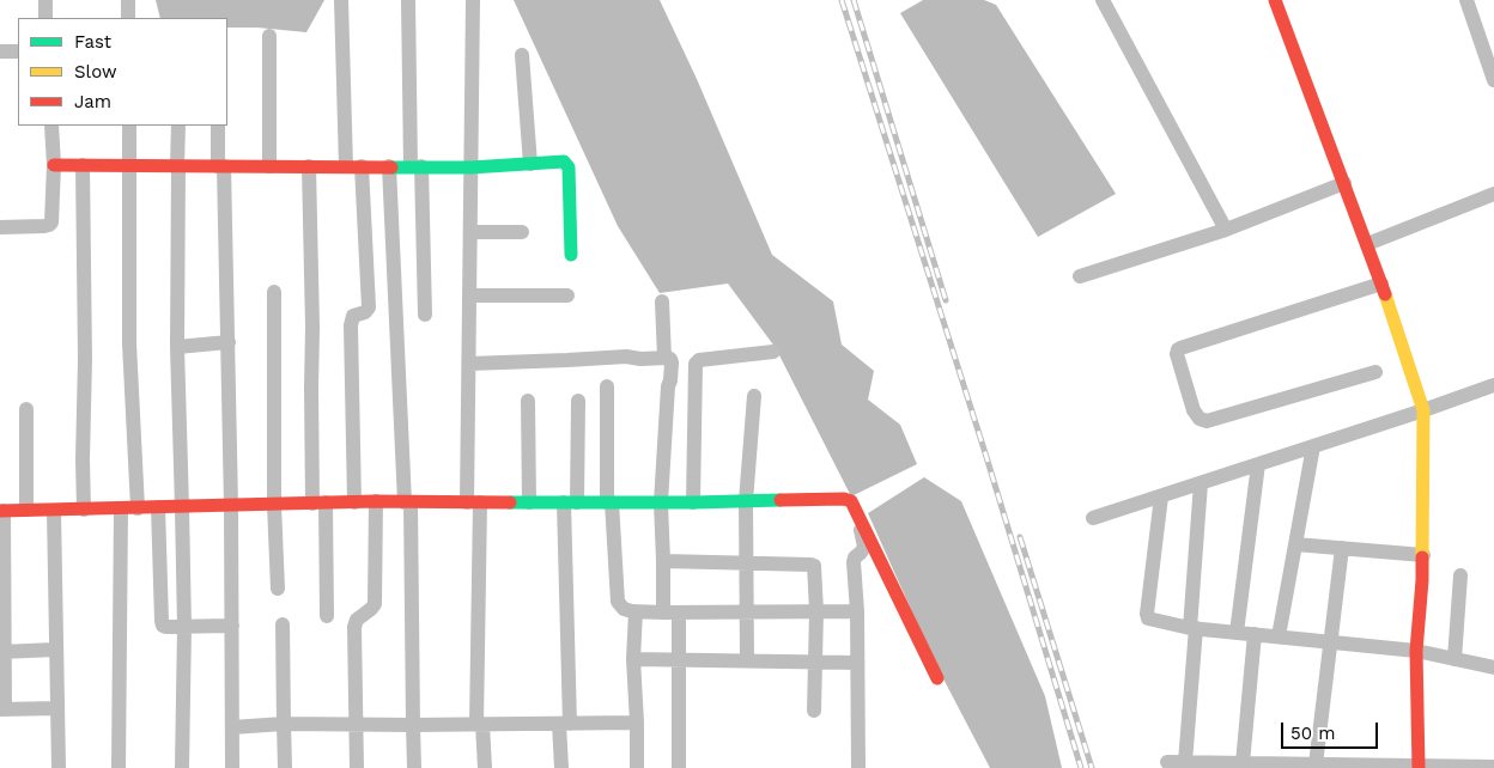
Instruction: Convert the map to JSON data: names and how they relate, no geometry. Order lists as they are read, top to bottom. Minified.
{"legend":["Fast","Slow","Jam"],"scale_bar":"50 m"}
